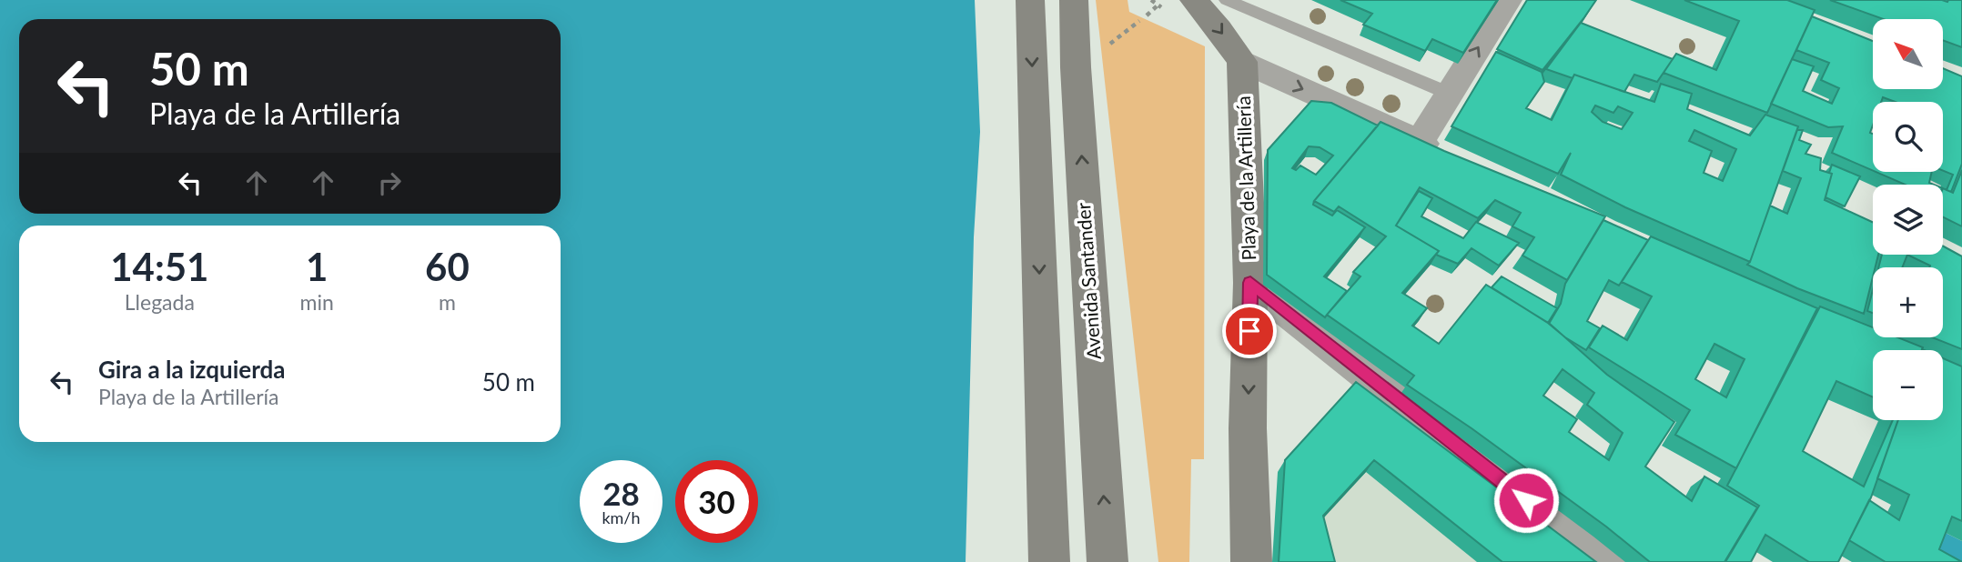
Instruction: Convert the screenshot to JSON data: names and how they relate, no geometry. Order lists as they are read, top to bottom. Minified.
{"streets":{"main road":["Playa de la Artillería","Avenida Santander"]},"north":"top left","page":{"map_buttons":["+","−"],"turn":["50 m","Playa de la Artillería"],"eta":["14:51","Llegada","1","min","60","m"],"list":[{"name":"Gira a la izquierda","note":"Playa de la Artillería","value":"50 m"}],"speed":"28 km/h","limit":"30"}}
